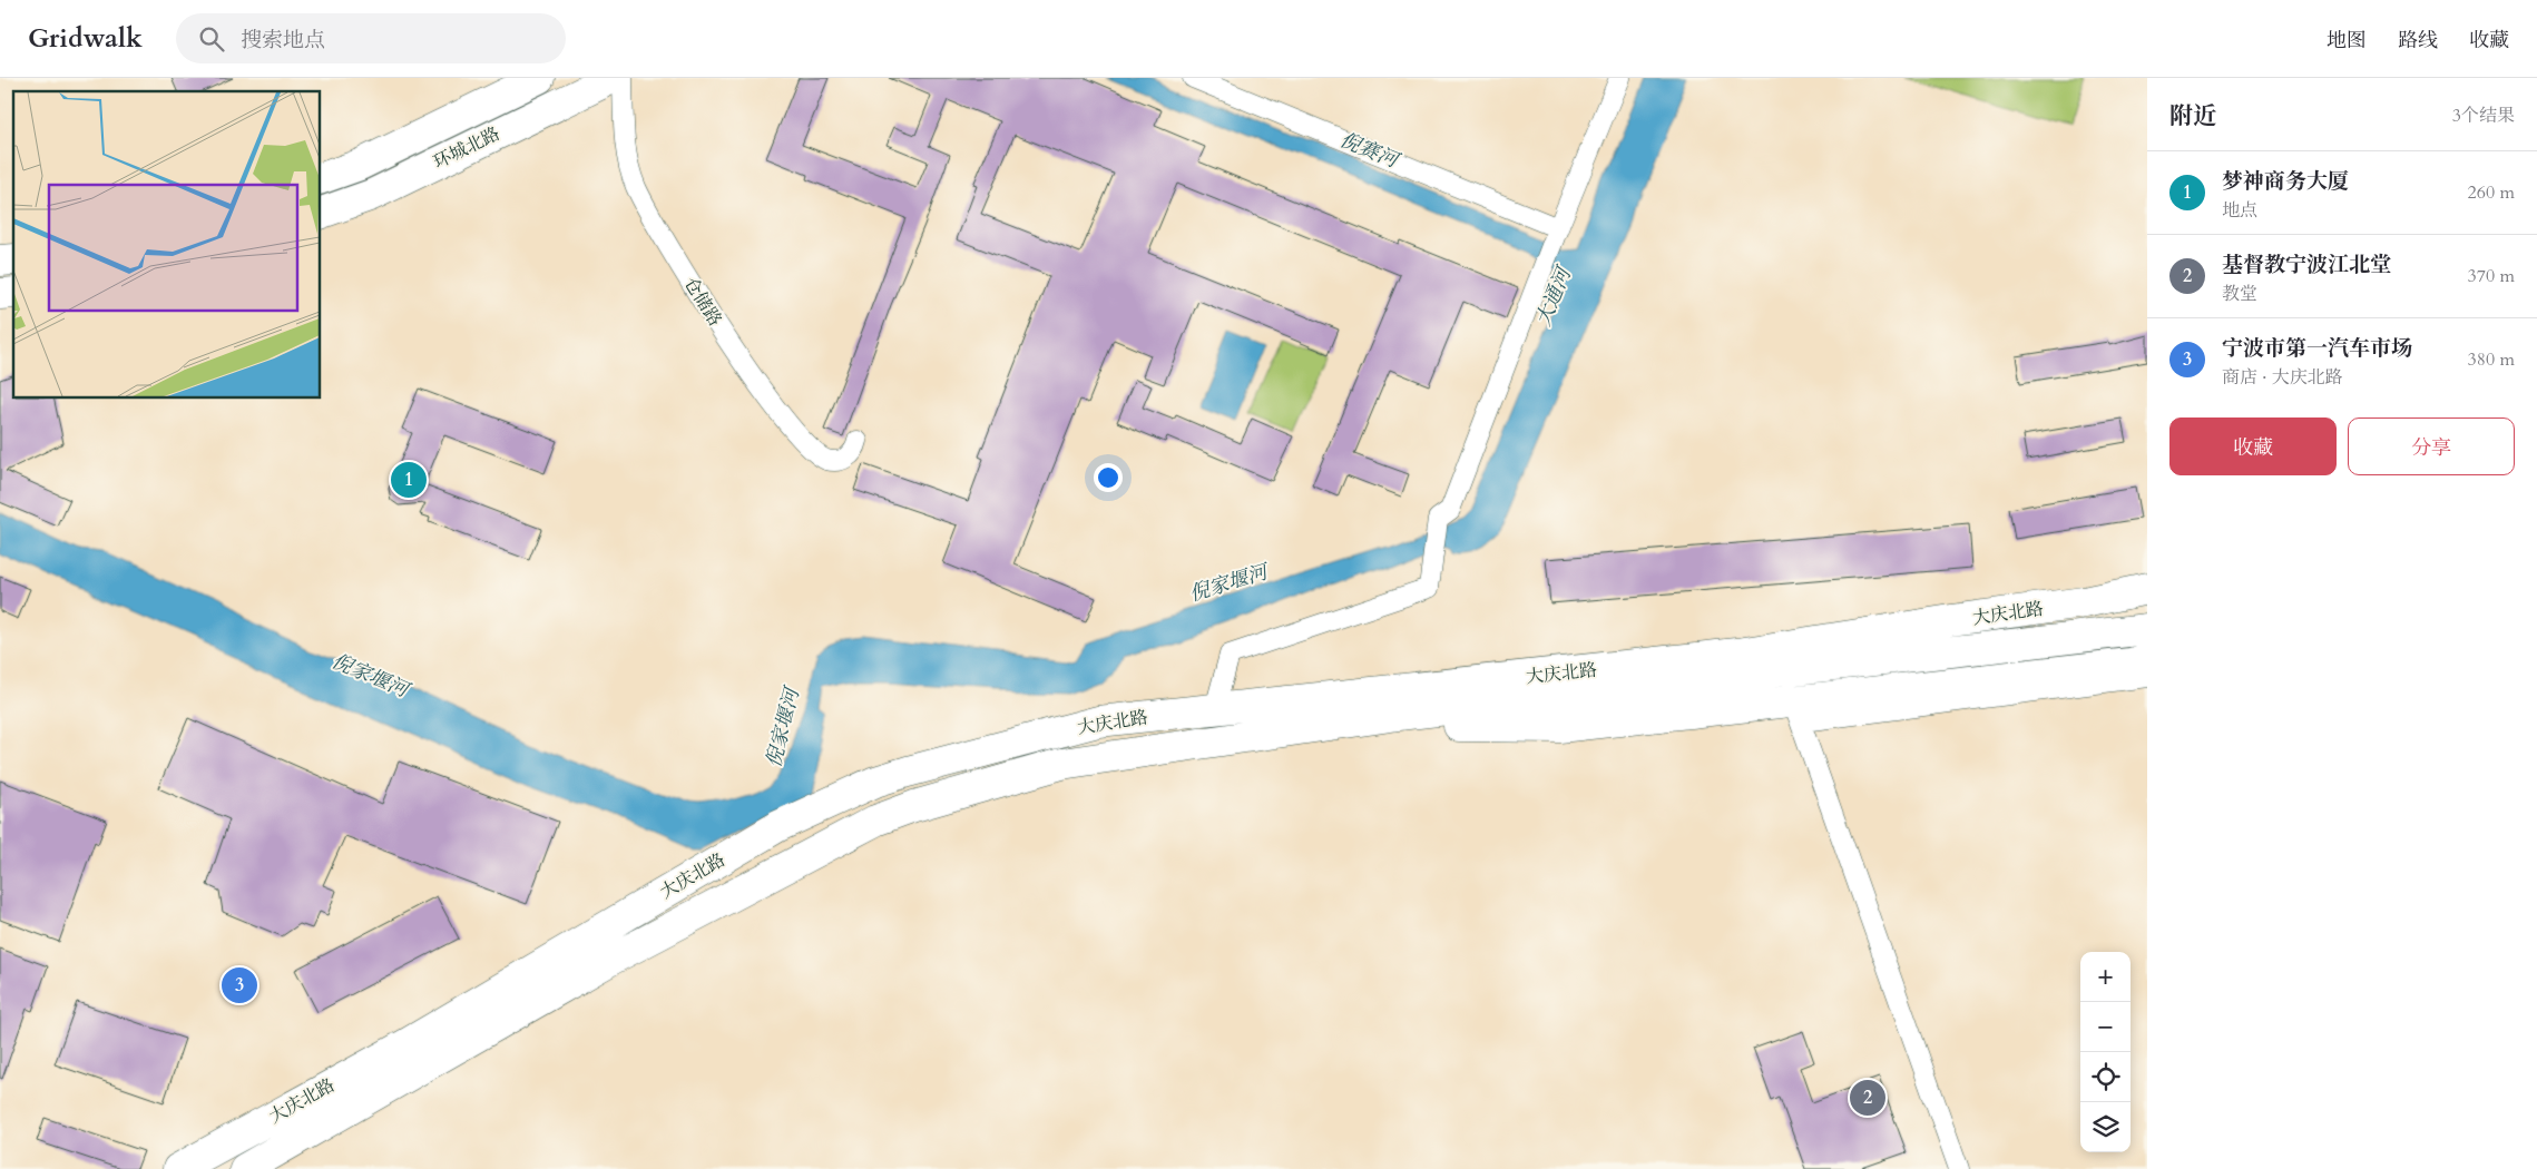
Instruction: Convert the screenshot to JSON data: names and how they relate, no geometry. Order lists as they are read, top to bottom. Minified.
{"streets":{"main road":["环城北路","大庆北路"],"street":["仓储路"]},"water":["倪赛河","大通河","倪家堰河"],"page":{"header":"Gridwalk","search":"搜索地点","nav":["地图","路线","收藏"],"heading":["附近","3个结果"],"list":[{"mark":"1","name":"梦神商务大厦","note":"地点","value":"260 m"},{"mark":"2","name":"基督教宁波江北堂","note":"教堂","value":"370 m"},{"mark":"3","name":"宁波市第一汽车市场","note":"商店 · 大庆北路","value":"380 m"}],"buttons":["收藏","分享"],"pins":["1","3","2"],"map_buttons":["+","−"]}}
